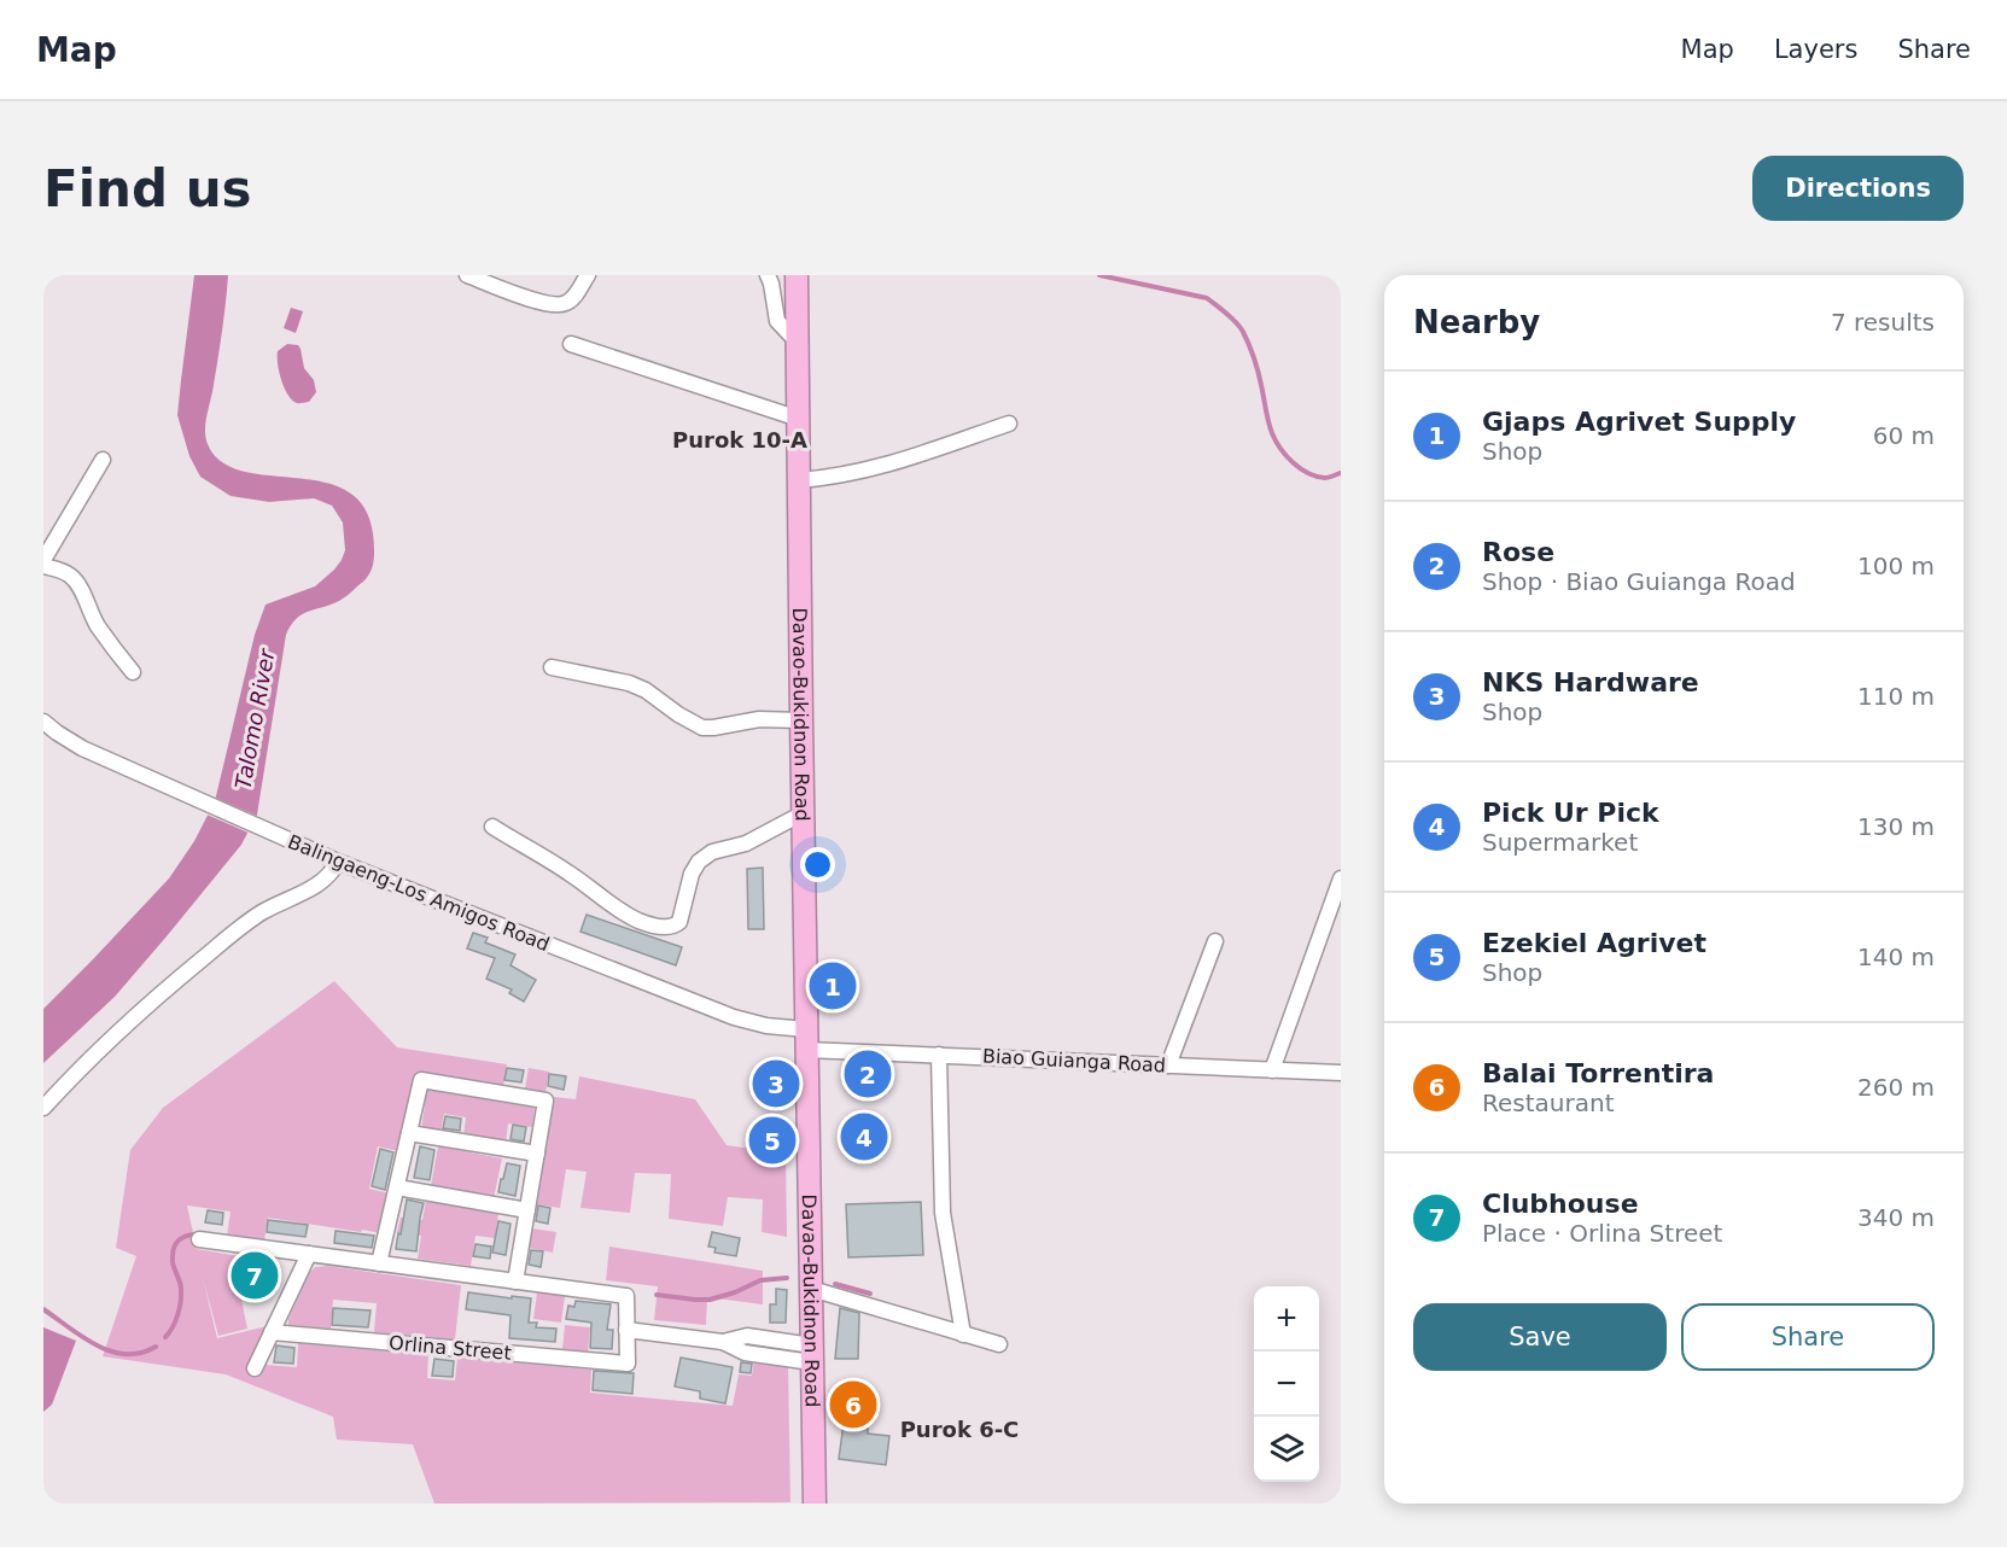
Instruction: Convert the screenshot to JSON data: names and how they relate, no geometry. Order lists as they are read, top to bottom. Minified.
{"streets":{"highway":["Davao-Bukidnon Road"],"street":["Balingaeng-Los Amigos Road","Biao Guianga Road","Orlina Street"]},"crossings":[["Davao-Bukidnon Road","Balingaeng-Los Amigos Road"],["Davao-Bukidnon Road","Biao Guianga Road"],["Balingaeng-Los Amigos Road","Biao Guianga Road"]],"districts":["Purok 10-A","Purok 6-C"],"water":["Talomo River"],"page":{"header":"Map","nav":["Map","Layers","Share"],"buttons":["Directions",["Save","Share"]],"title":"Find us","heading":["Nearby","7 results"],"list":[{"mark":"1","name":"Gjaps Agrivet Supply","note":"Shop","value":"60 m"},{"mark":"2","name":"Rose","note":"Shop · Biao Guianga Road","value":"100 m"},{"mark":"3","name":"NKS Hardware","note":"Shop","value":"110 m"},{"mark":"4","name":"Pick Ur Pick","note":"Supermarket","value":"130 m"},{"mark":"5","name":"Ezekiel Agrivet","note":"Shop","value":"140 m"},{"mark":"6","name":"Balai Torrentira","note":"Restaurant","value":"260 m"},{"mark":"7","name":"Clubhouse","note":"Place · Orlina Street","value":"340 m"}],"pins":["1","2","3","4","5","7","6"],"map_buttons":["+","−"]}}
